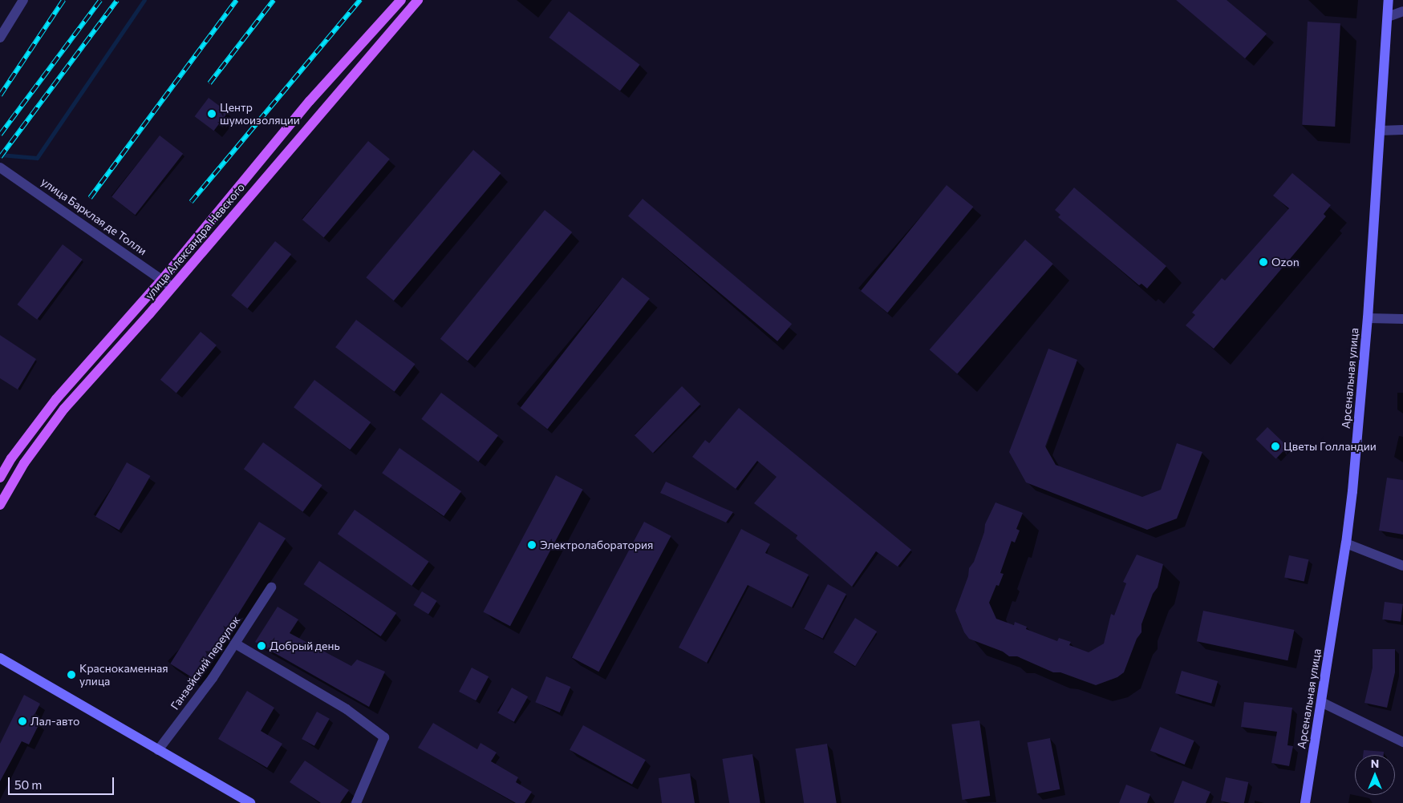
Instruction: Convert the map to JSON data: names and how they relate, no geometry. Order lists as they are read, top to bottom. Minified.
{"streets":{"main road":["улица Александра Невского"],"street":["улица Барклая де Толли","Арсенальная улица","Ганзейский переулок"]},"crossings":[["улица Барклая де Толли","улица Александра Невского"]],"places":["Центр шумоизоляции","Ozon","Цветы Голландии","Электролаборатория","Добрый день","Краснокаменная улица","Лал-авто"],"scale_bar":"50 m","north":"top"}
